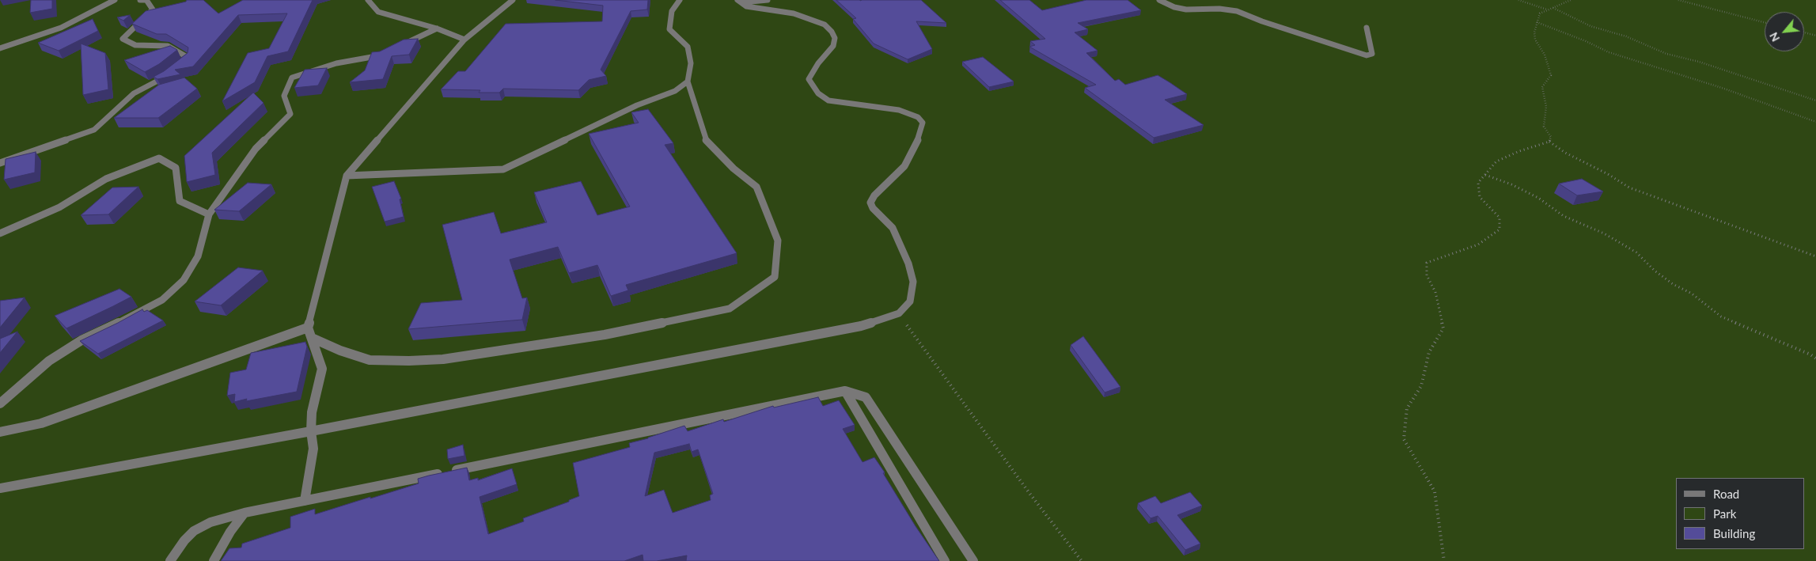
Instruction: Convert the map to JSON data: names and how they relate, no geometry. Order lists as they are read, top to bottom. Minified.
{"legend":["Road","Park","Building"],"north":"bottom left"}
